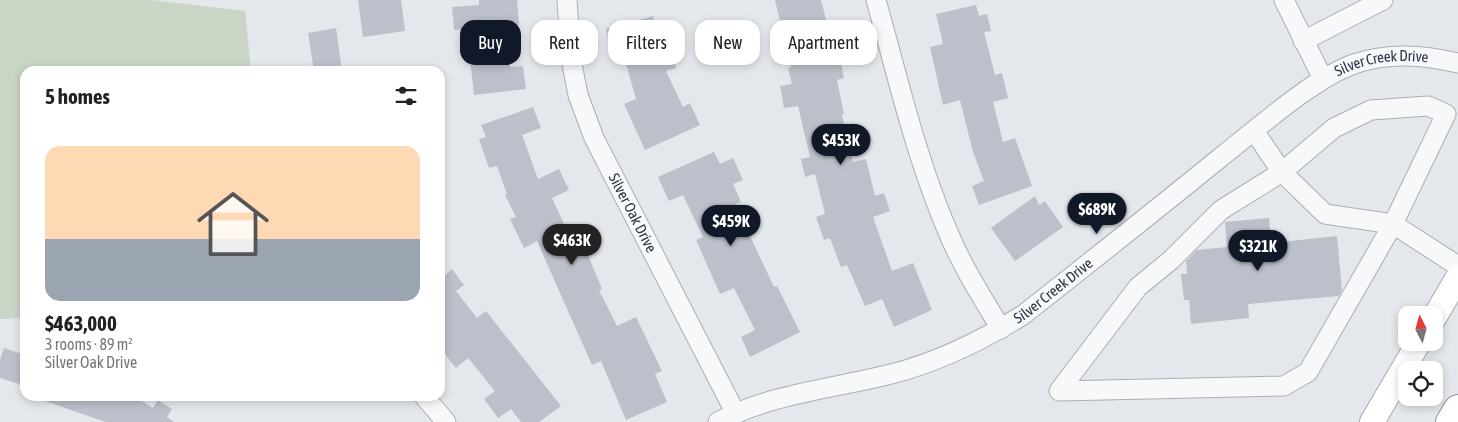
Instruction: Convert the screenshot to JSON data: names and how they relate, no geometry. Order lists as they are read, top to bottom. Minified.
{"streets":{"street":["Silver Creek Drive","Silver Oak Drive"]},"crossings":[["Silver Creek Drive","Silver Oak Drive"]],"north":"top","page":{"chip":["Buy","Rent","Filters","New","Apartment"],"heading":"5 homes","price":["$453K","$689K","$459K","$463K","$321K"],"list":[{"name":"$463,000","note":"3 rooms · 89 m² · Silver Oak Drive"}]}}
